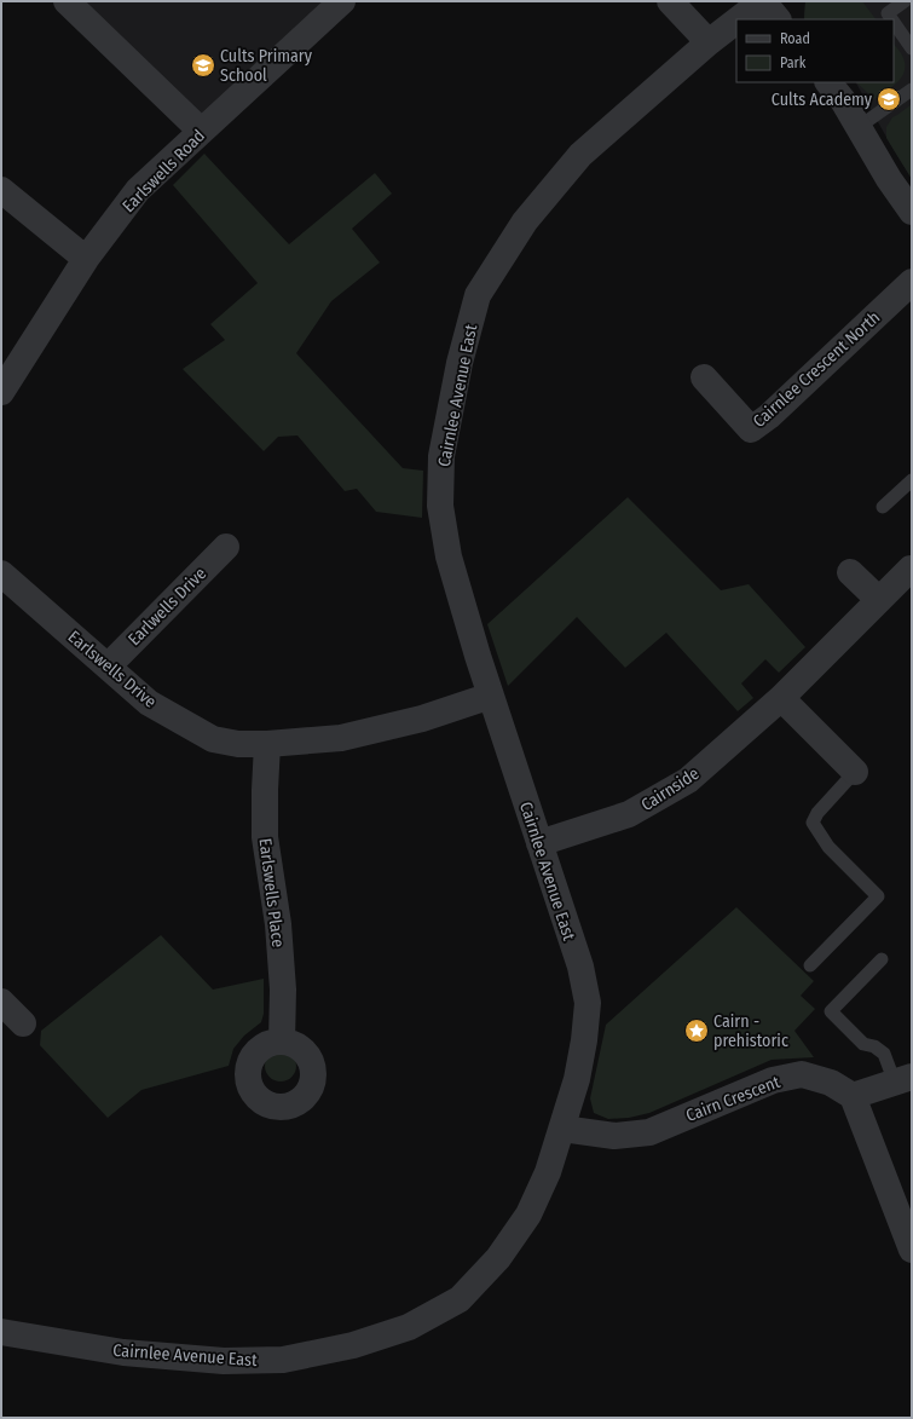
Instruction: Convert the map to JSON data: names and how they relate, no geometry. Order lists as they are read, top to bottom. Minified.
{"streets":{"street":["Earlswells Road","Cairnlee Crescent North","Cairnlee Avenue East","Earlwells Drive","Earlswells Drive","Cairnside","Earlswells Place","Cairn Crescent"]},"crossings":[["Cairnlee Avenue East","Earlswells Drive"],["Cairnlee Avenue East","Cairnside"],["Cairnlee Avenue East","Cairn Crescent"],["Earlwells Drive","Earlswells Drive"],["Earlswells Drive","Earlswells Place"]],"places":{"school or university":["Cults Primary School","Cults Academy"],"place":["Cairn - prehistoric"]},"legend":["Road","Park"]}
